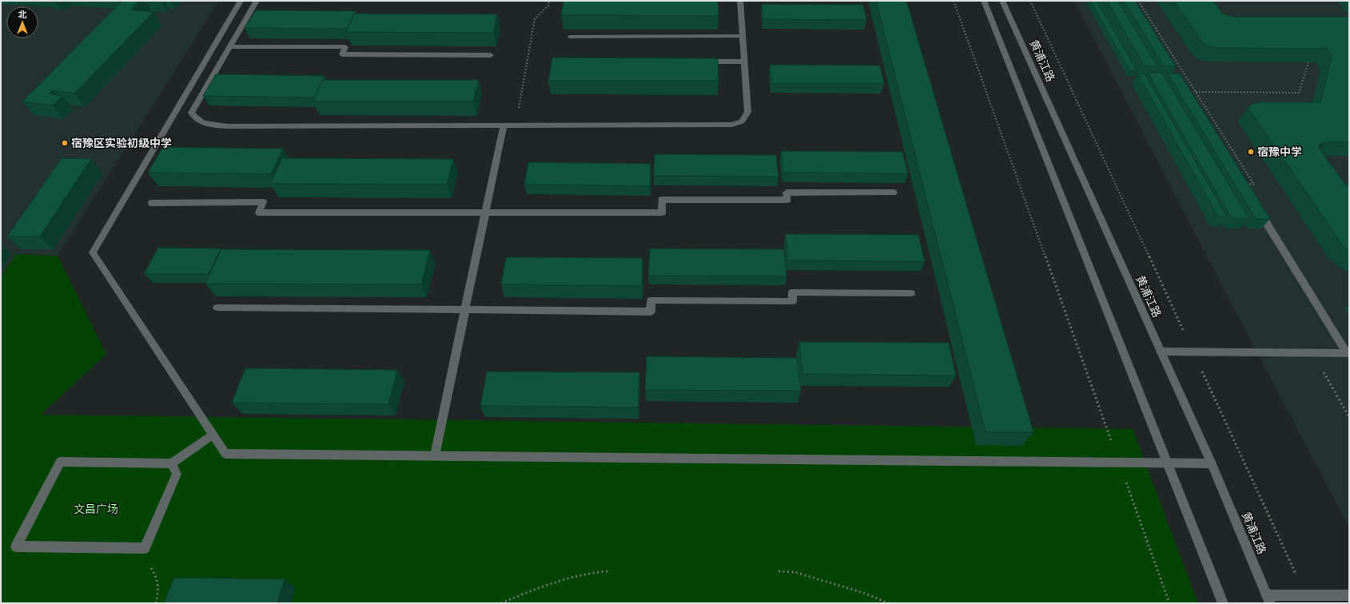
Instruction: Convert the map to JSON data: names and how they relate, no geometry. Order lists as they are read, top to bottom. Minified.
{"streets":{"street":["黄浦江路"]},"parks":["文昌广场"],"places":["宿豫区实验初级中学","宿豫中学"],"north":"top"}
